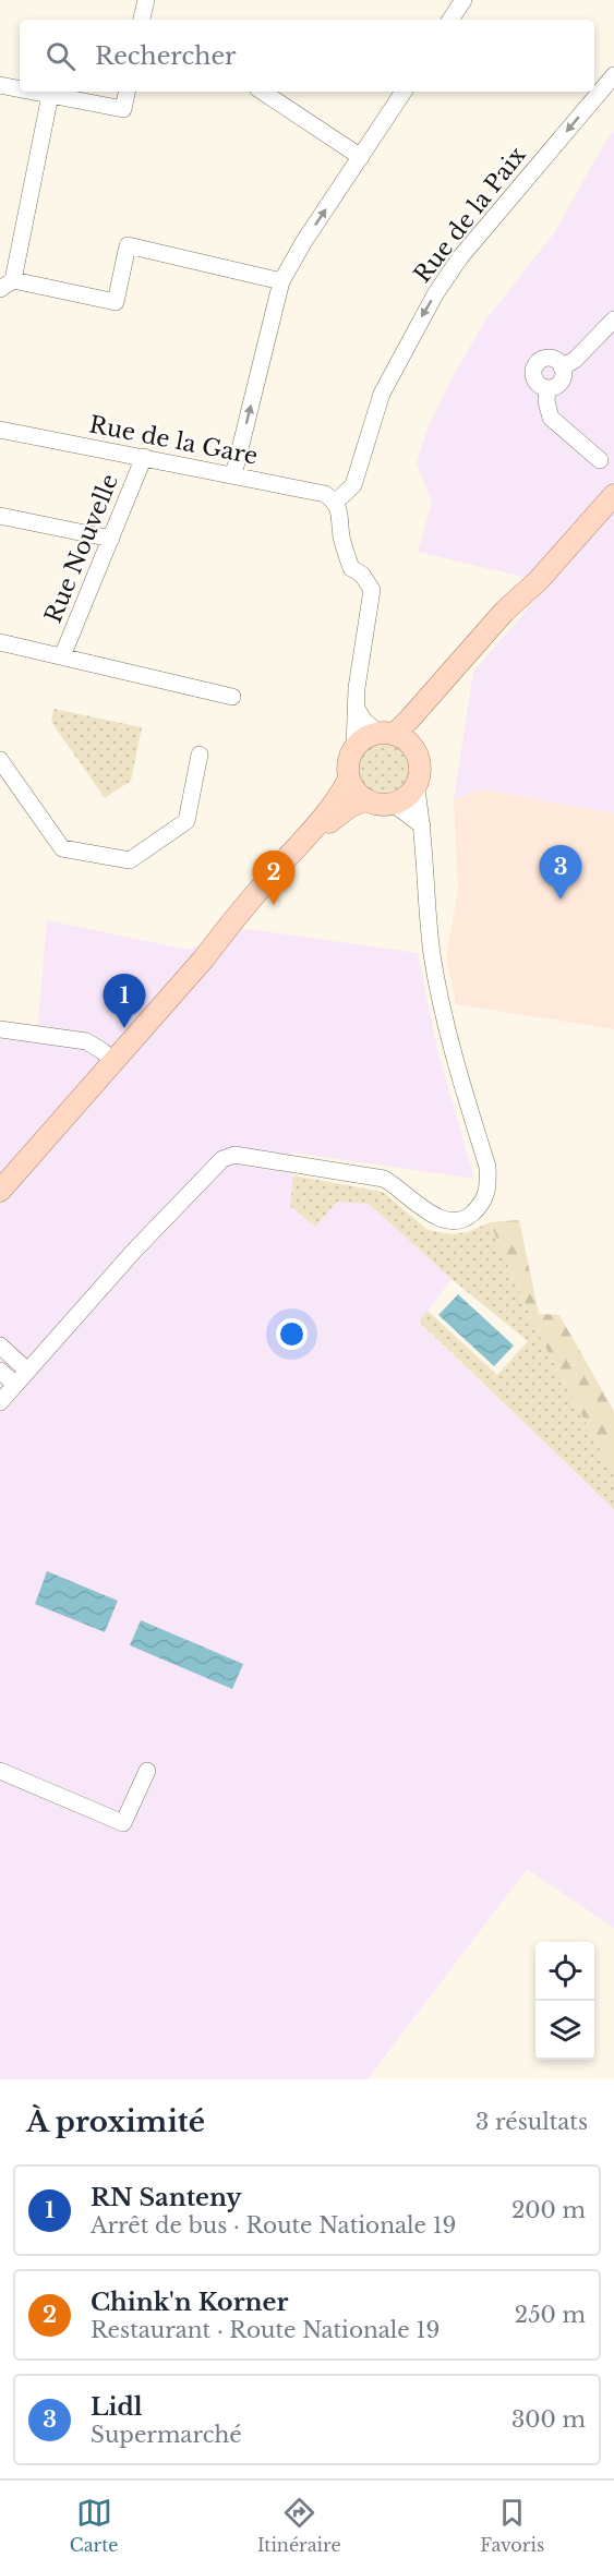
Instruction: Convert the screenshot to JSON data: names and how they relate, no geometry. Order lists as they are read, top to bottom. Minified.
{"streets":{"street":["Rue de la Paix","Rue de la Gare","Rue Nouvelle"]},"crossings":[["Rue de la Paix","Rue de la Gare"],["Rue de la Gare","Rue Nouvelle"]],"page":{"search":"Rechercher","pins":["3","2","1"],"heading":["À proximité","3 résultats"],"list":[{"mark":"1","name":"RN Santeny","note":"Arrêt de bus · Route Nationale 19","value":"200 m"},{"mark":"2","name":"Chink'n Korner","note":"Restaurant · Route Nationale 19","value":"250 m"},{"mark":"3","name":"Lidl","note":"Supermarché","value":"300 m"}],"nav":["Carte","Itinéraire","Favoris"]}}
